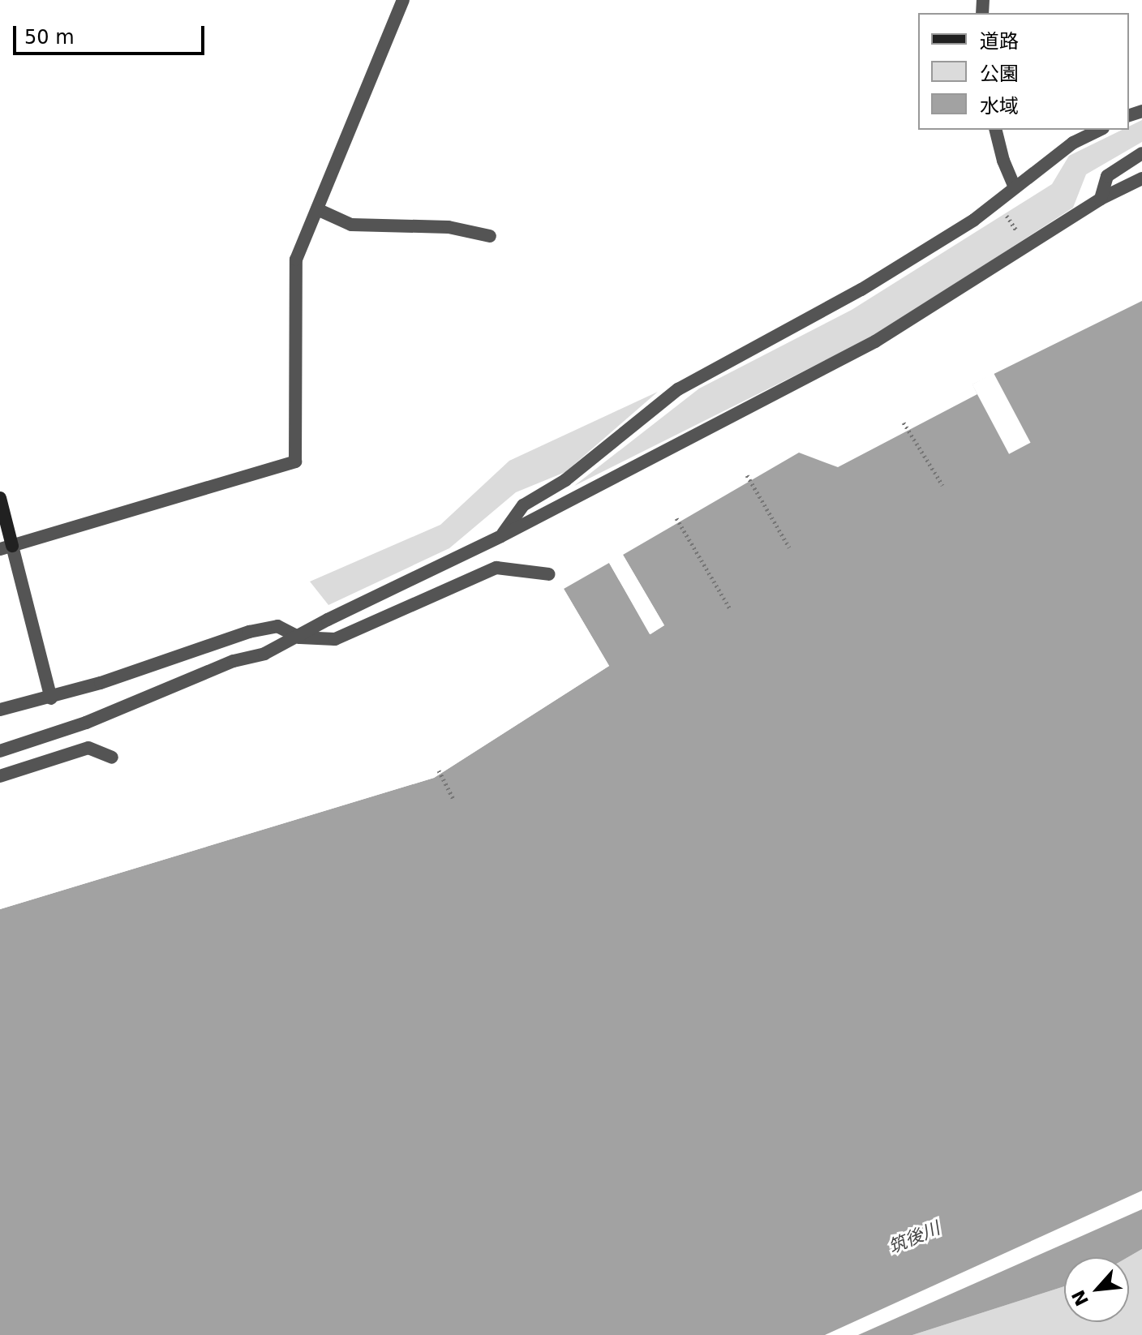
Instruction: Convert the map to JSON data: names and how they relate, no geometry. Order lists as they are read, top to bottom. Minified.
{"water":["筑後川"],"legend":["道路","公園","水域"],"scale_bar":"50 m","north":"bottom left"}
